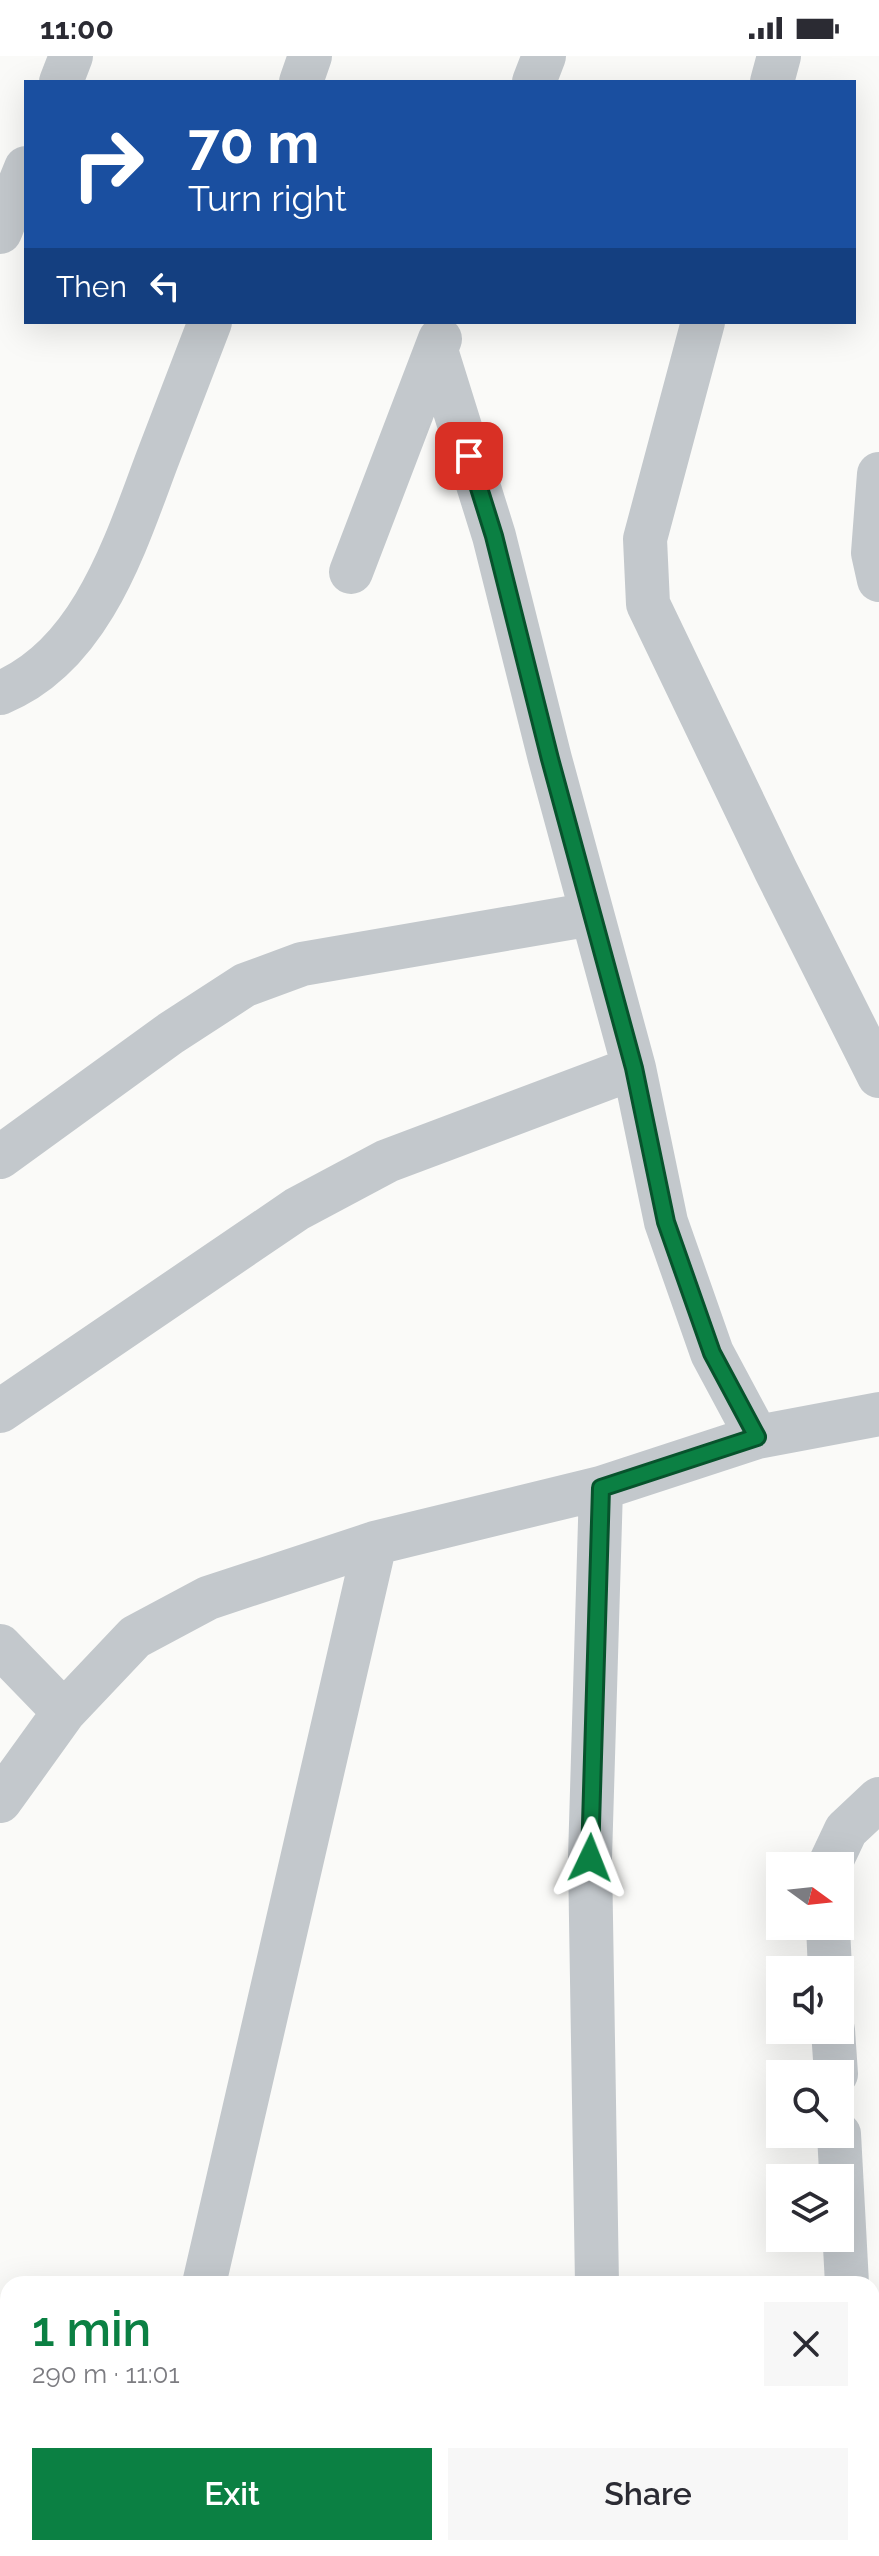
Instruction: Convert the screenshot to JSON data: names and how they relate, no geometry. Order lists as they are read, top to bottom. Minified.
{"north":"right","page":{"status":"11:00","turn":["70 m","Turn right"],"then":"Then","heading":["1 min","290 m · 11:01"],"buttons":["Exit","Share"]}}
